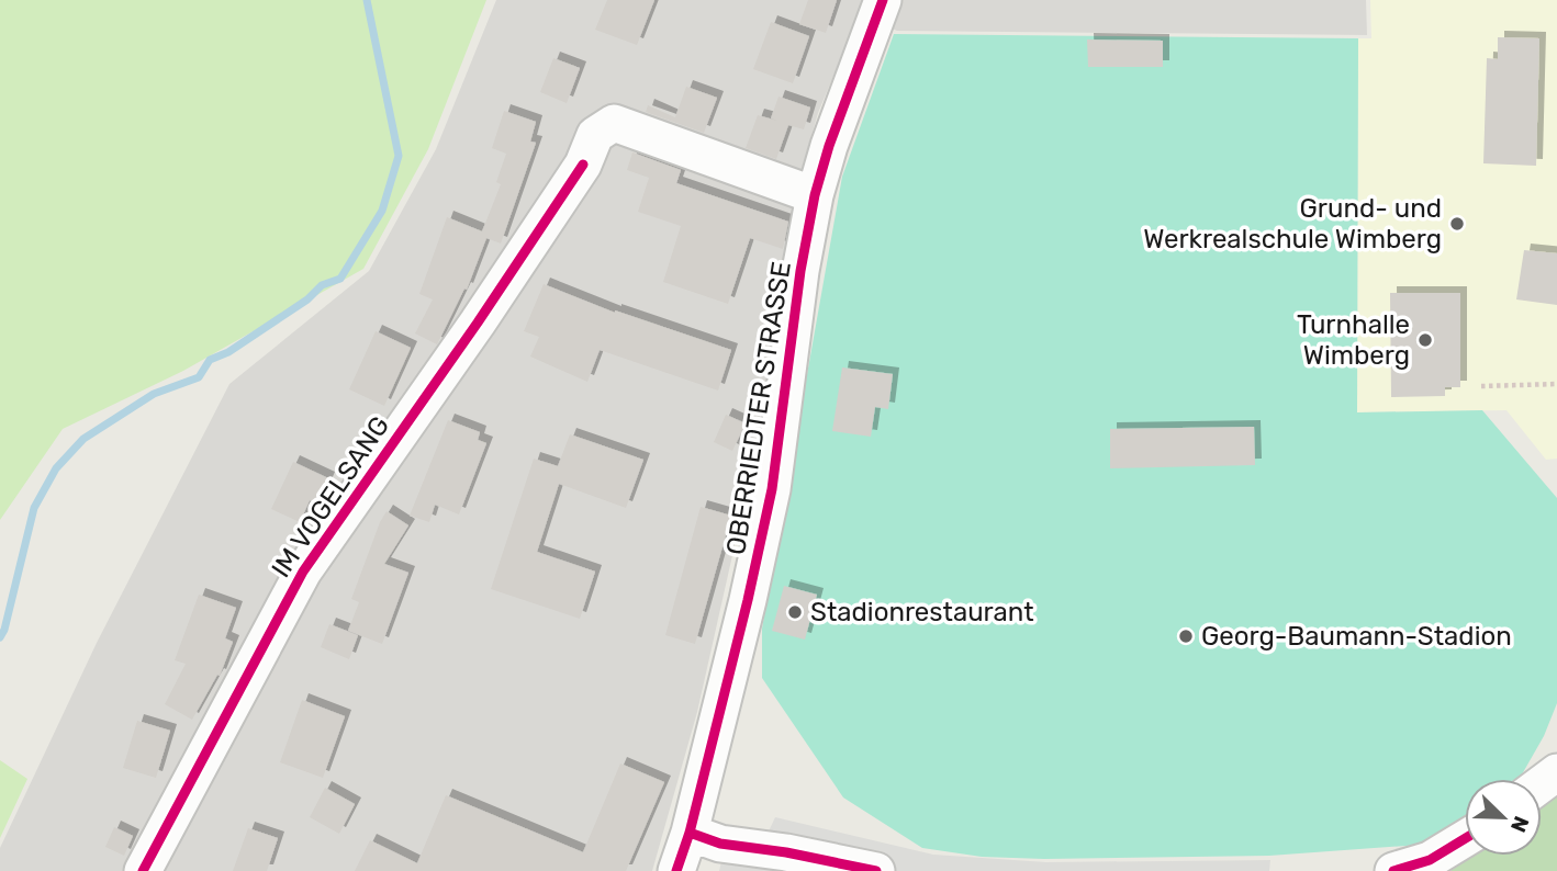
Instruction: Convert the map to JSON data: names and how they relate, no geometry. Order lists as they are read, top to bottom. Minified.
{"streets":{"street":["OBERRIEDTER STRASSE","IM VOGELSANG"]},"crossings":[["OBERRIEDTER STRASSE","IM VOGELSANG"]],"places":["Grund- und Werkrealschule Wimberg","Turnhalle Wimberg","Stadionrestaurant","Georg-Baumann-Stadion"],"north":"bottom right"}
